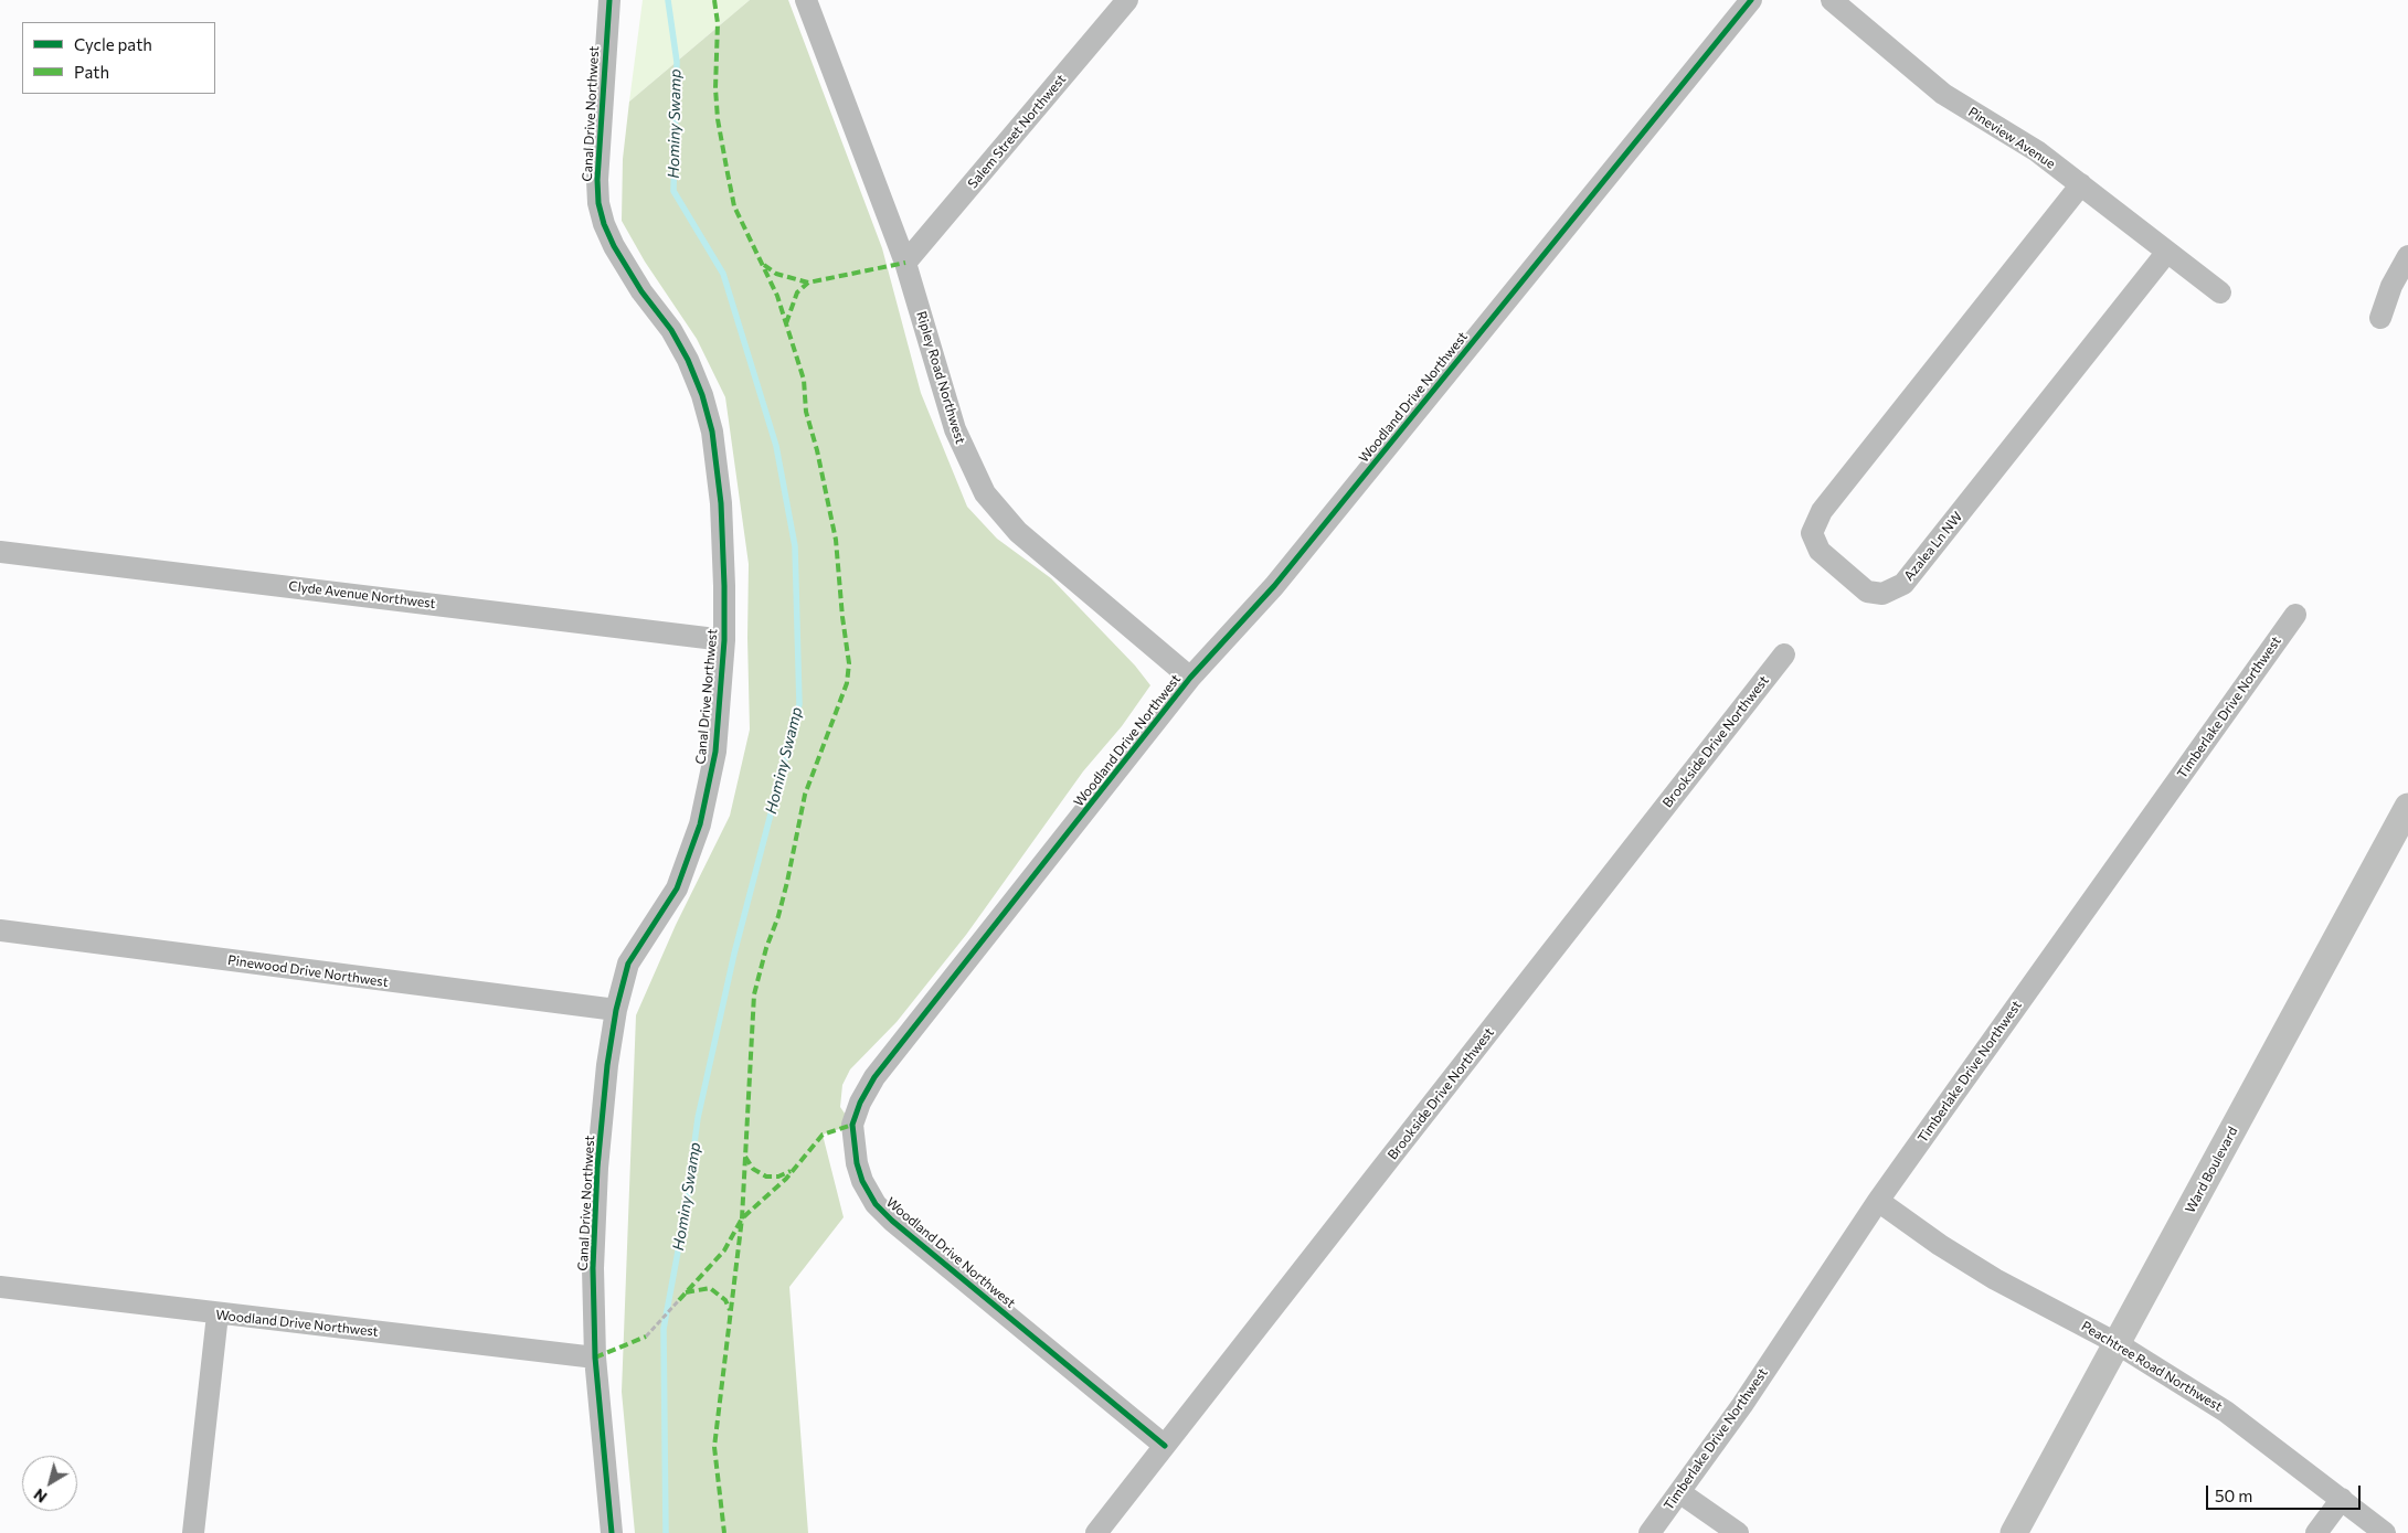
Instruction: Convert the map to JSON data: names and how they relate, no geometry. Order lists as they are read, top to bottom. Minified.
{"streets":{"main road":["Ward Boulevard"],"street":["Canal Drive Northwest","Salem Street Northwest","Pineview Avenue","Ripley Road Northwest","Woodland Drive Northwest","Azalea Ln NW","Clyde Avenue Northwest","Timberlake Drive Northwest","Brookside Drive Northwest","Pinewood Drive Northwest","Peachtree Road Northwest"]},"crossings":[["Canal Drive Northwest","Woodland Drive Northwest"],["Canal Drive Northwest","Clyde Avenue Northwest"],["Canal Drive Northwest","Pinewood Drive Northwest"],["Salem Street Northwest","Ripley Road Northwest"],["Pineview Avenue","Azalea Ln NW"],["Ripley Road Northwest","Woodland Drive Northwest"],["Woodland Drive Northwest","Brookside Drive Northwest"],["Timberlake Drive Northwest","Peachtree Road Northwest"],["Ward Boulevard","Peachtree Road Northwest"]],"water":["Hominy Swamp"],"legend":["Cycle path","Path"],"scale_bar":"50 m","north":"bottom left"}
